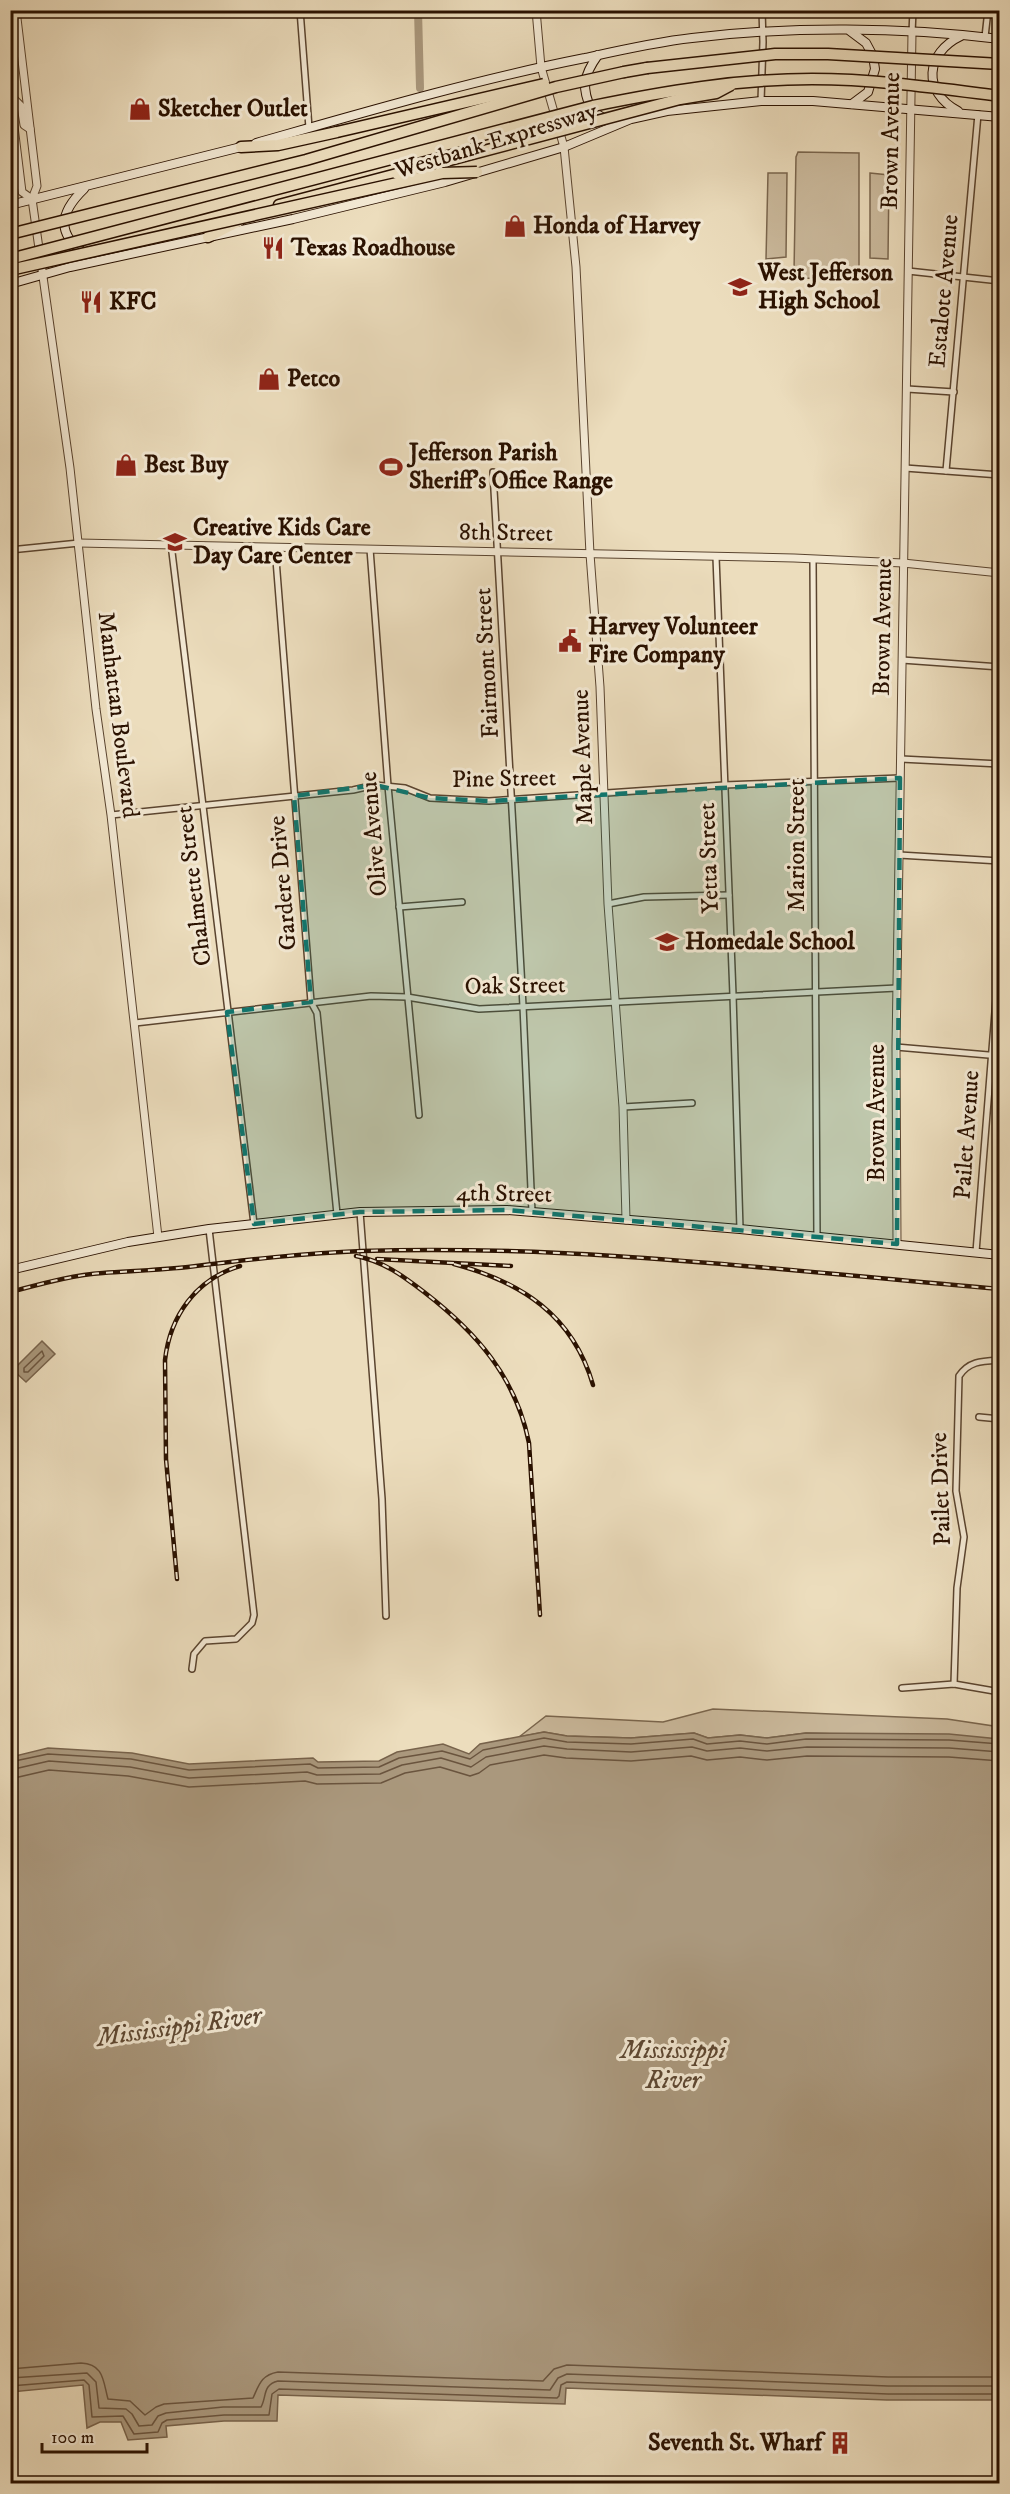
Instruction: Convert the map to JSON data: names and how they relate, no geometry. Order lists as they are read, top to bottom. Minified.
{"streets":{"highway":["Westbank Expressway"],"main road":["4th Street"],"street":["Brown Avenue","Estalote Avenue","8th Street","Fairmont Street","Manhattan Boulevard","Maple Avenue","Pine Street","Olive Avenue","Marion Street","Yetta Street","Gardere Drive","Chalmette Street","Oak Street","Pailet Avenue","Pailet Drive"]},"crossings":[["Westbank Expressway","Brown Avenue"],["Westbank Expressway","Estalote Avenue"],["Westbank Expressway","Manhattan Boulevard"],["Westbank Expressway","Maple Avenue"],["Brown Avenue","8th Street"],["Brown Avenue","Pine Street"],["Brown Avenue","Oak Street"],["Brown Avenue","4th Street"],["8th Street","Fairmont Street"],["8th Street","Manhattan Boulevard"],["8th Street","Maple Avenue"],["8th Street","Olive Avenue"],["8th Street","Marion Street"],["8th Street","Yetta Street"],["8th Street","Gardere Drive"],["8th Street","Chalmette Street"],["Fairmont Street","Pine Street"],["Fairmont Street","Oak Street"],["Fairmont Street","4th Street"],["Manhattan Boulevard","Pine Street"],["Manhattan Boulevard","Oak Street"],["Manhattan Boulevard","4th Street"],["Maple Avenue","Pine Street"],["Maple Avenue","Oak Street"],["Maple Avenue","4th Street"],["Pine Street","Olive Avenue"],["Pine Street","Marion Street"],["Pine Street","Yetta Street"],["Pine Street","Gardere Drive"],["Pine Street","Chalmette Street"],["Olive Avenue","Oak Street"],["Marion Street","Oak Street"],["Marion Street","4th Street"],["Yetta Street","Oak Street"],["Yetta Street","4th Street"],["Gardere Drive","Oak Street"],["Gardere Drive","4th Street"],["Chalmette Street","Oak Street"],["Chalmette Street","4th Street"],["Pailet Avenue","4th Street"]],"water":["Mississippi River"],"places":{"shop":["Sketcher Outlet","Honda of Harvey","Petco","Best Buy"],"restaurant":["Texas Roadhouse","KFC"],"school or university":["West Jefferson High School","Creative Kids Care Day Care Center","Homedale School"],"sports":["Jefferson Parish Sheriff's Office Range"],"public building":["Harvey Volunteer Fire Company"],"building":["Seventh St. Wharf"]},"scale_bar":"100 m"}
